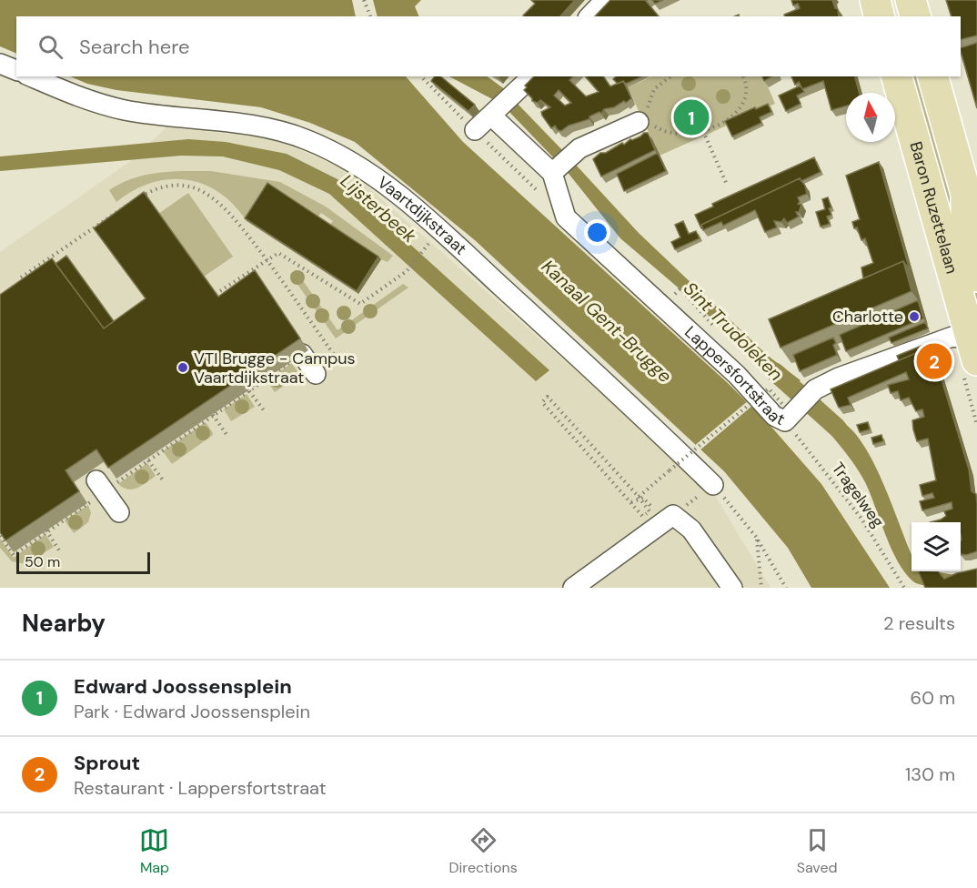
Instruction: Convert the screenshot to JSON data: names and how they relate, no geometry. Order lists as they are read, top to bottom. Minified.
{"streets":{"main road":["Baron Ruzettelaan"],"street":["Vaartdijkstraat","Lappersfortstraat"],"path":["Tragelweg"]},"crossings":[["Baron Ruzettelaan","Lappersfortstraat"],["Lappersfortstraat","Tragelweg"]],"water":["Lijsterbeek","Kanaal Gent-Brugge","Sint Trudoleken"],"places":["Charlotte","VTI Brugge - Campus Vaartdijkstraat"],"scale_bar":"50 m","north":"top","page":{"search":"Search here","pins":["1","2"],"scale":"50 m","heading":["Nearby","2 results"],"list":[{"mark":"1","name":"Edward Joossensplein","note":"Park · Edward Joossensplein","value":"60 m"},{"mark":"2","name":"Sprout","note":"Restaurant · Lappersfortstraat","value":"130 m"}],"nav":["Map","Directions","Saved"]}}
